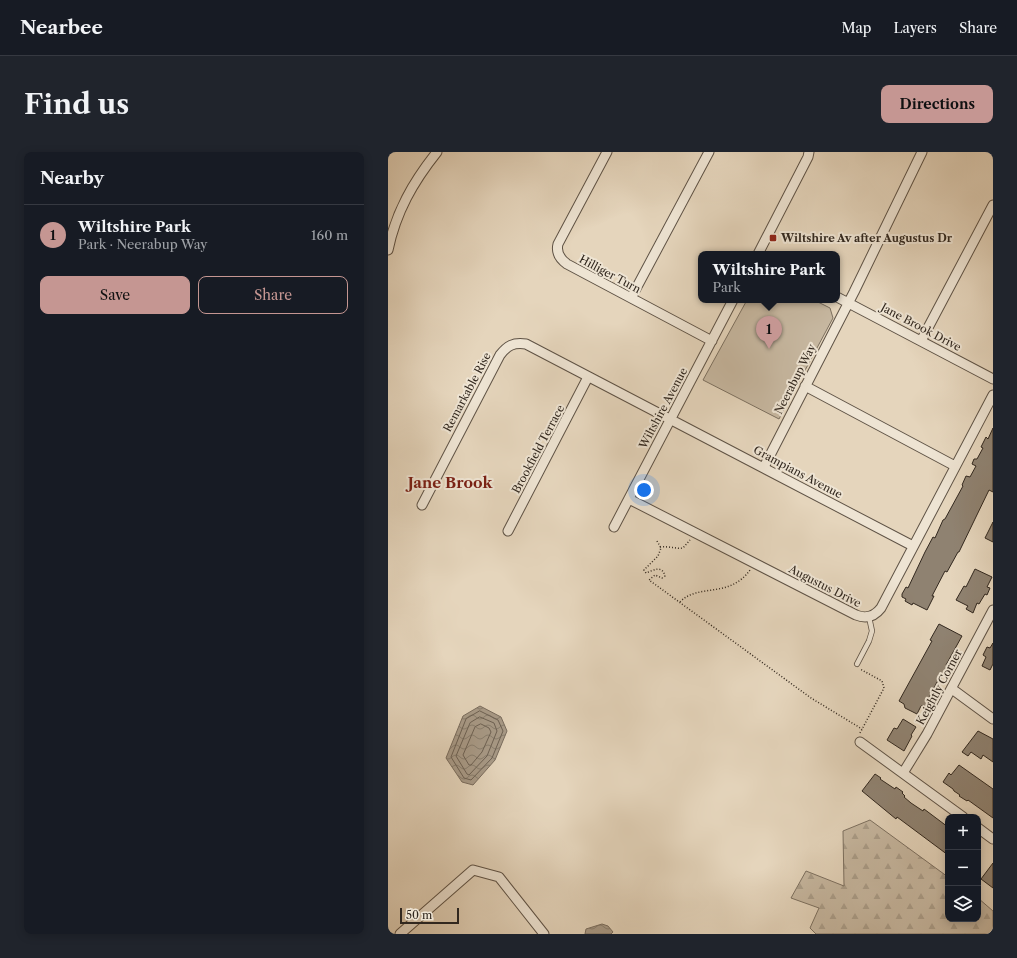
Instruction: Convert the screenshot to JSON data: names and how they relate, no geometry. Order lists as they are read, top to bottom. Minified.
{"streets":{"street":["Hilliger Turn","Jane Brook Drive","Neerabup Way","Remarkable Rise","Wiltshire Avenue","Brookfield Terrace","Grampians Avenue","Augustus Drive","Keightly Corner"]},"crossings":[["Hilliger Turn","Wiltshire Avenue"],["Jane Brook Drive","Neerabup Way"],["Neerabup Way","Grampians Avenue"],["Remarkable Rise","Wiltshire Avenue"],["Remarkable Rise","Brookfield Terrace"],["Remarkable Rise","Grampians Avenue"],["Wiltshire Avenue","Grampians Avenue"],["Wiltshire Avenue","Augustus Drive"],["Grampians Avenue","Augustus Drive"]],"districts":["Jane Brook"],"places":{"transit":["Wiltshire Av after Augustus Dr"]},"scale_bar":"50 m","page":{"header":"Nearbee","nav":["Map","Layers","Share"],"buttons":["Directions",["Save","Share"]],"title":"Find us","heading":"Nearby","list":[{"mark":"1","name":"Wiltshire Park","note":"Park · Neerabup Way","value":"160 m"}],"popup":["Wiltshire Park","Park"],"pins":"1","map_buttons":["+","−"],"scale":"50 m"}}
